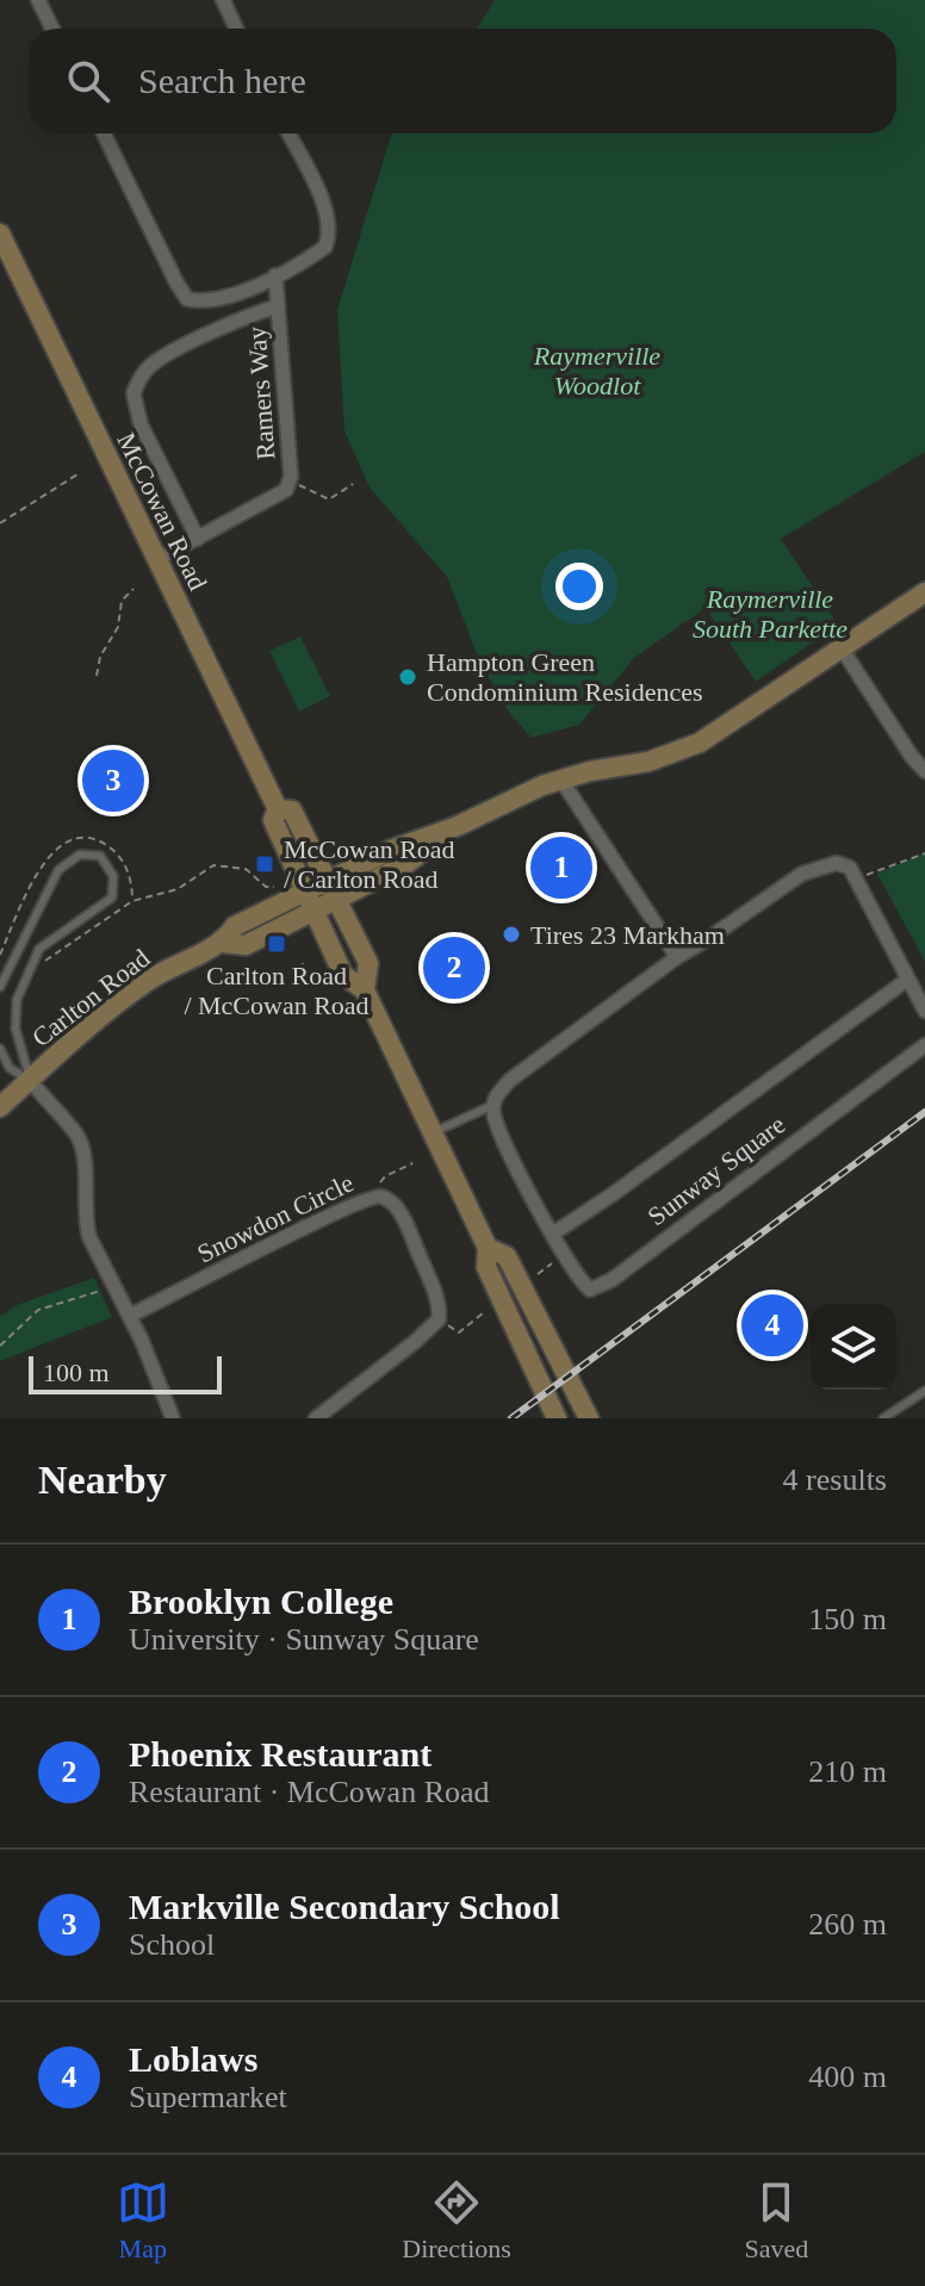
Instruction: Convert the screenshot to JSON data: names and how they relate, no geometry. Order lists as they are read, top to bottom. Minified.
{"streets":{"main road":["McCowan Road","Carlton Road"],"street":["Ramers Way","Sunway Square","Snowdon Circle"]},"crossings":[["Ramers Way","McCowan Road"],["McCowan Road","Carlton Road"]],"parks":["Raymerville Woodlot","Raymerville South Parkette"],"places":{"other":["Hampton Green Condominium Residences","Tires 23 Markham"],"transit":["McCowan Road / Carlton Road","Carlton Road / McCowan Road"]},"scale_bar":"100 m","page":{"search":"Search here","pins":["3","1","2","4"],"scale":"100 m","heading":["Nearby","4 results"],"list":[{"mark":"1","name":"Brooklyn College","note":"University · Sunway Square","value":"150 m"},{"mark":"2","name":"Phoenix Restaurant","note":"Restaurant · McCowan Road","value":"210 m"},{"mark":"3","name":"Markville Secondary School","note":"School","value":"260 m"},{"mark":"4","name":"Loblaws","note":"Supermarket","value":"400 m"}],"nav":["Map","Directions","Saved"]}}
